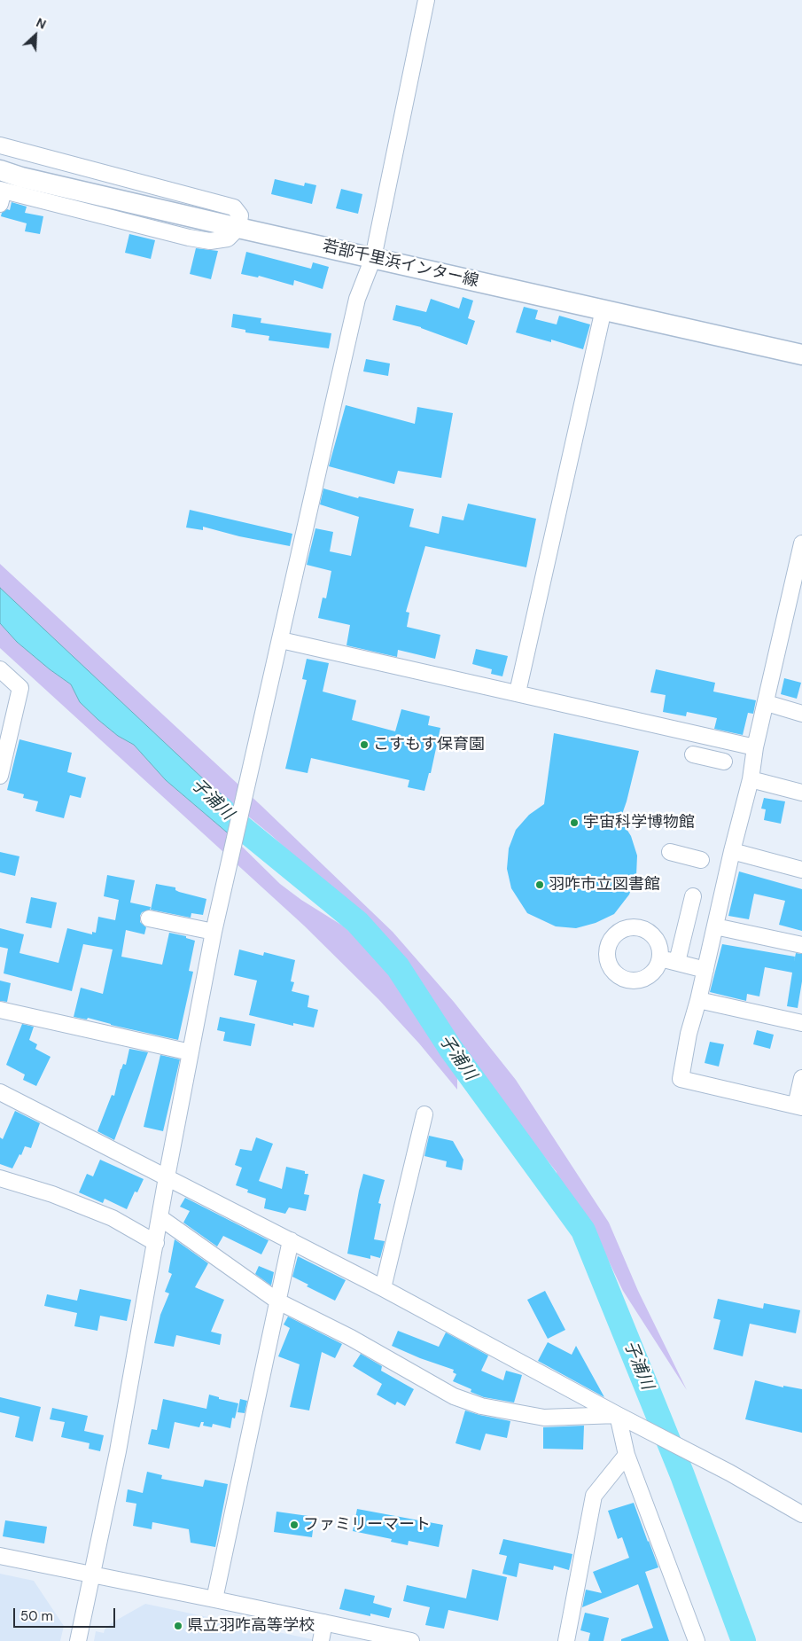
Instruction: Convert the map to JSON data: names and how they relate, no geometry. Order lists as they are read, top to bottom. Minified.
{"streets":{"main road":["若部千里浜インター線"]},"water":["子浦川"],"places":["こすもす保育園","宇宙科学博物館","羽咋市立図書館","ファミリーマート","県立羽咋高等学校"],"scale_bar":"50 m","north":"top right"}
